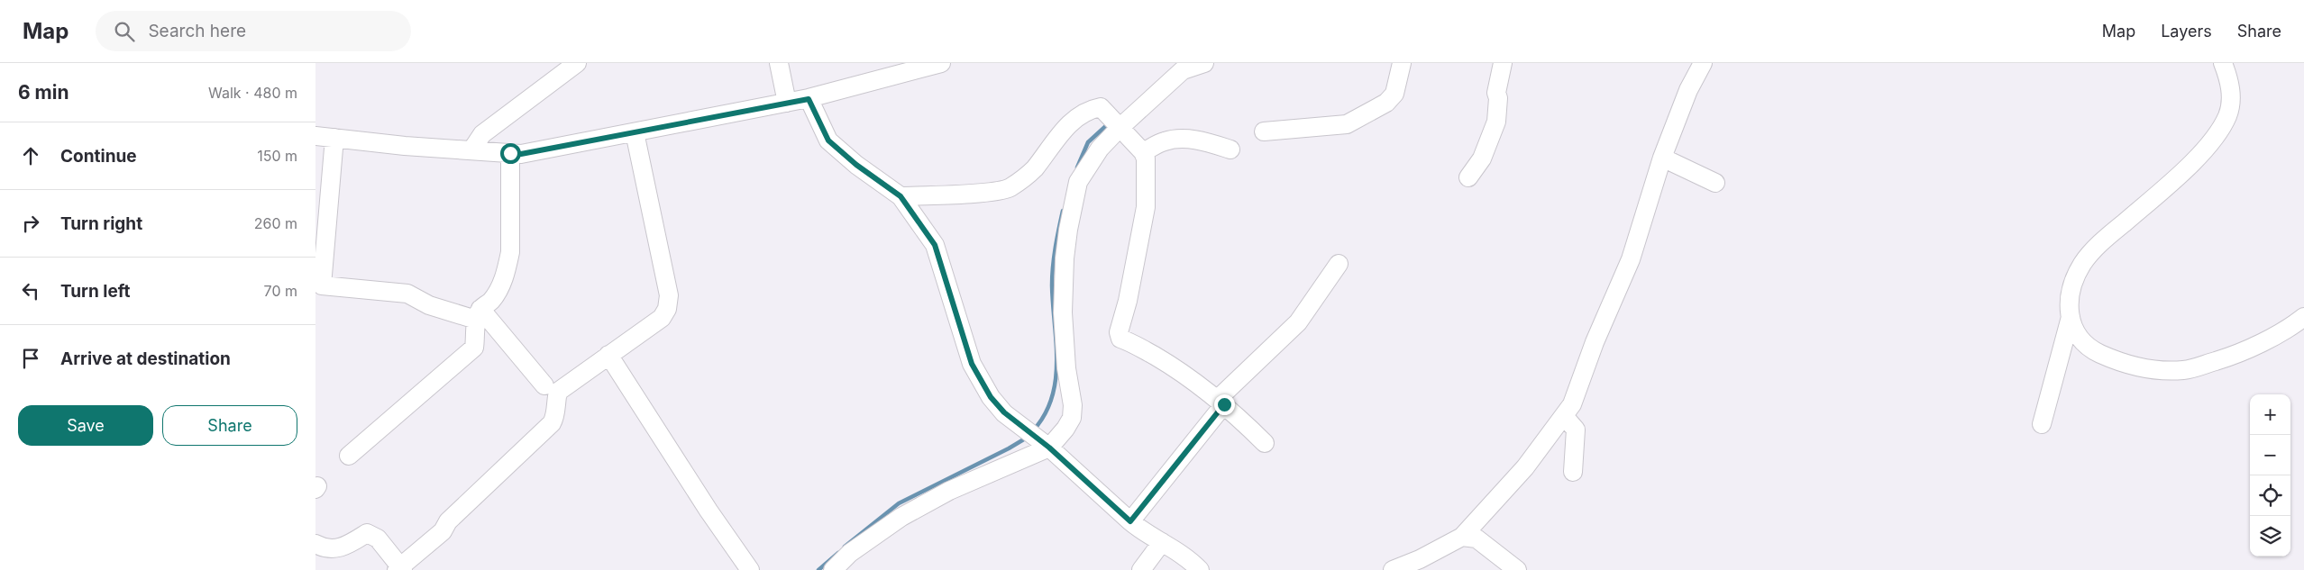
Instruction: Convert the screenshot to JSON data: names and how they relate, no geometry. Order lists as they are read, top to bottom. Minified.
{"page":{"header":"Map","search":"Search here","nav":["Map","Layers","Share"],"heading":["6 min","Walk · 480 m"],"list":[["Continue","150 m"],["Turn right","260 m"],["Turn left","70 m"],"Arrive at destination"],"buttons":["Save","Share"],"map_buttons":["+","−"]}}
